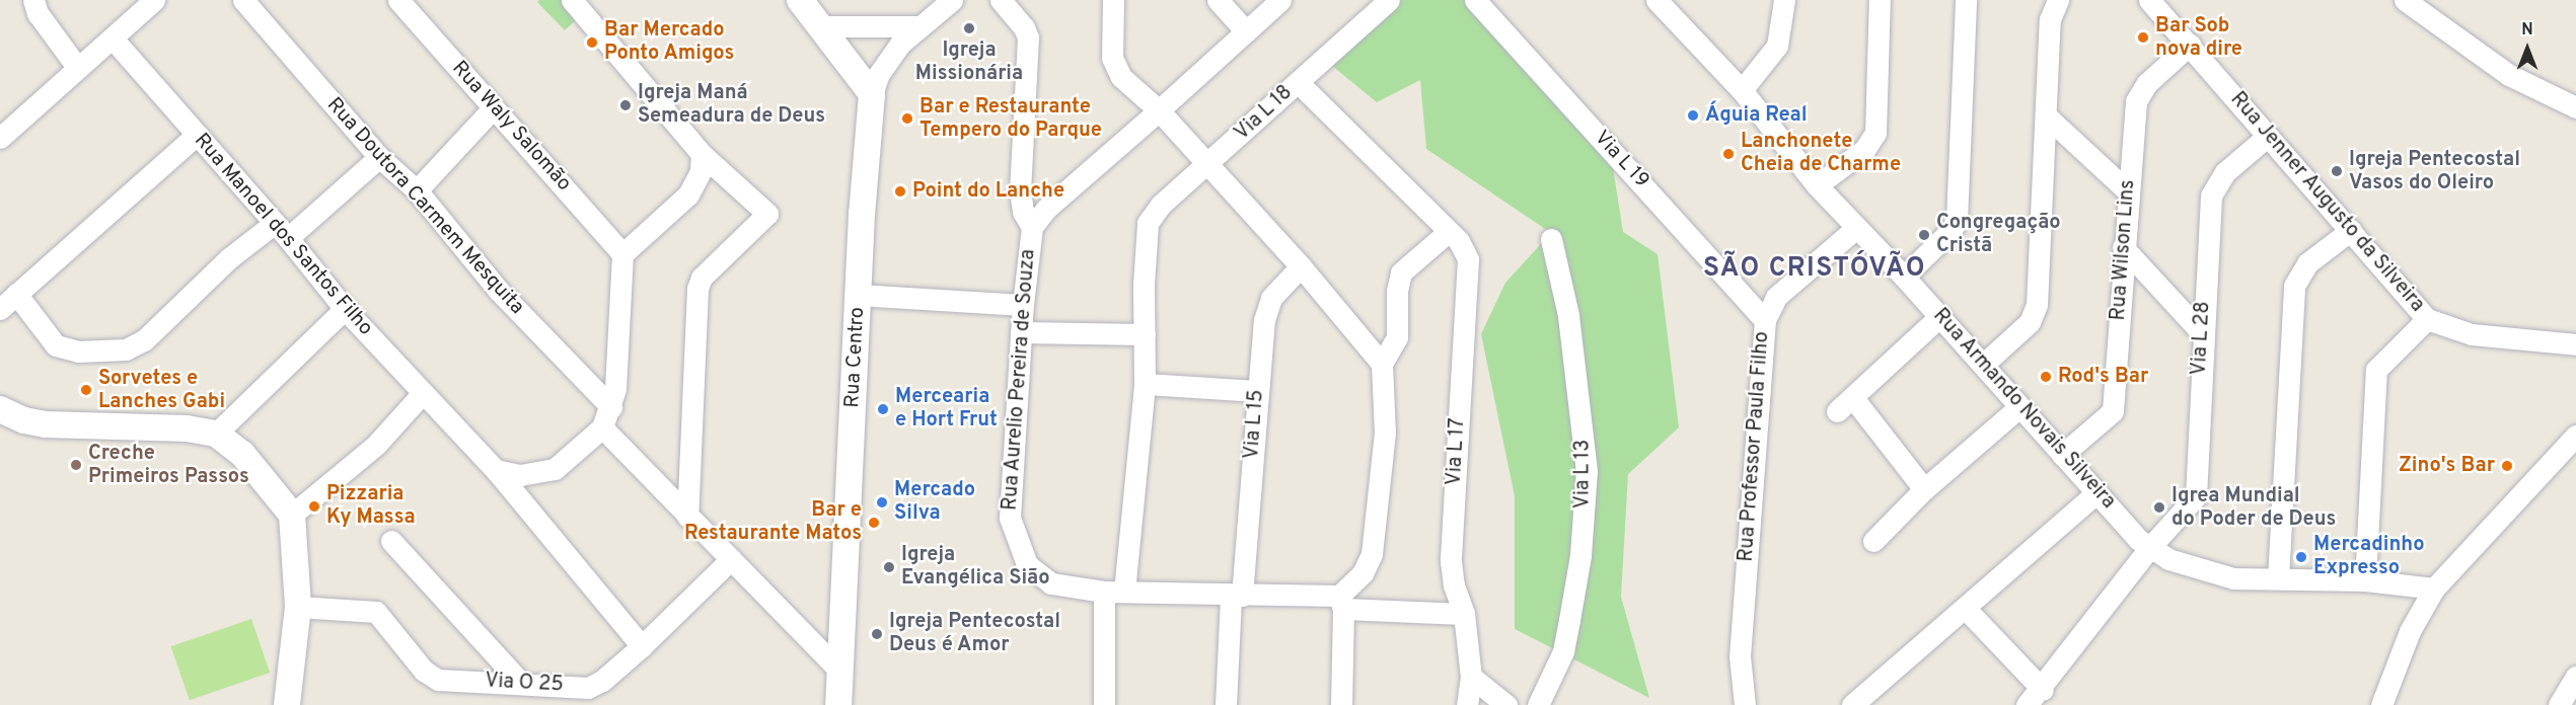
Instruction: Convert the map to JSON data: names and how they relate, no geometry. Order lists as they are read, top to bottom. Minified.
{"streets":{"street":["Via L 18","Rua Waly Salomão","Via L 19","Rua Jenner Augusto da Silveira","Rua Doutora Carmem Mesquita","Rua Manoel dos Santos Filho","Rua Wilson Lins","Via L 28","Rua Centro","Rua Aurelio Pereira de Souza","Rua Armando Novais Silveira","Via L 15","Rua Professor Paula Filho","Via L 17","Via L 13","Via O 25"]},"crossings":[["Via L 18","Via L 17"],["Via L 19","Rua Professor Paula Filho"],["Rua Jenner Augusto da Silveira","Rua Wilson Lins"],["Rua Jenner Augusto da Silveira","Via L 28"],["Rua Manoel dos Santos Filho","Via O 25"],["Rua Wilson Lins","Rua Armando Novais Silveira"],["Via L 28","Rua Armando Novais Silveira"],["Rua Aurelio Pereira de Souza","Via L 15"],["Rua Armando Novais Silveira","Rua Professor Paula Filho"]],"districts":["SÃO CRISTÓVÃO"],"places":["Igreja Missionária","Bar Sob nova dire","Bar Mercado Ponto Amigos","Igreja Maná Semeadura de Deus","Águia Real","Bar e Restaurante Tempero do Parque","Lanchonete Cheia de Charme","Igreja Pentecostal Vasos do Oleiro","Point do Lanche","Congregação Cristã","Rod's Bar","Sorvetes e Lanches Gabi","Mercearia e Hort Frut","Creche Primeiros Passos","Zino's Bar","Mercado Silva","Pizzaria Ky Massa","Igrea Mundial do Poder de Deus","Bar e Restaurante Matos","Mercadinho Expresso","Igreja Evangélica Sião","Igreja Pentecostal Deus é Amor"],"north":"top"}
